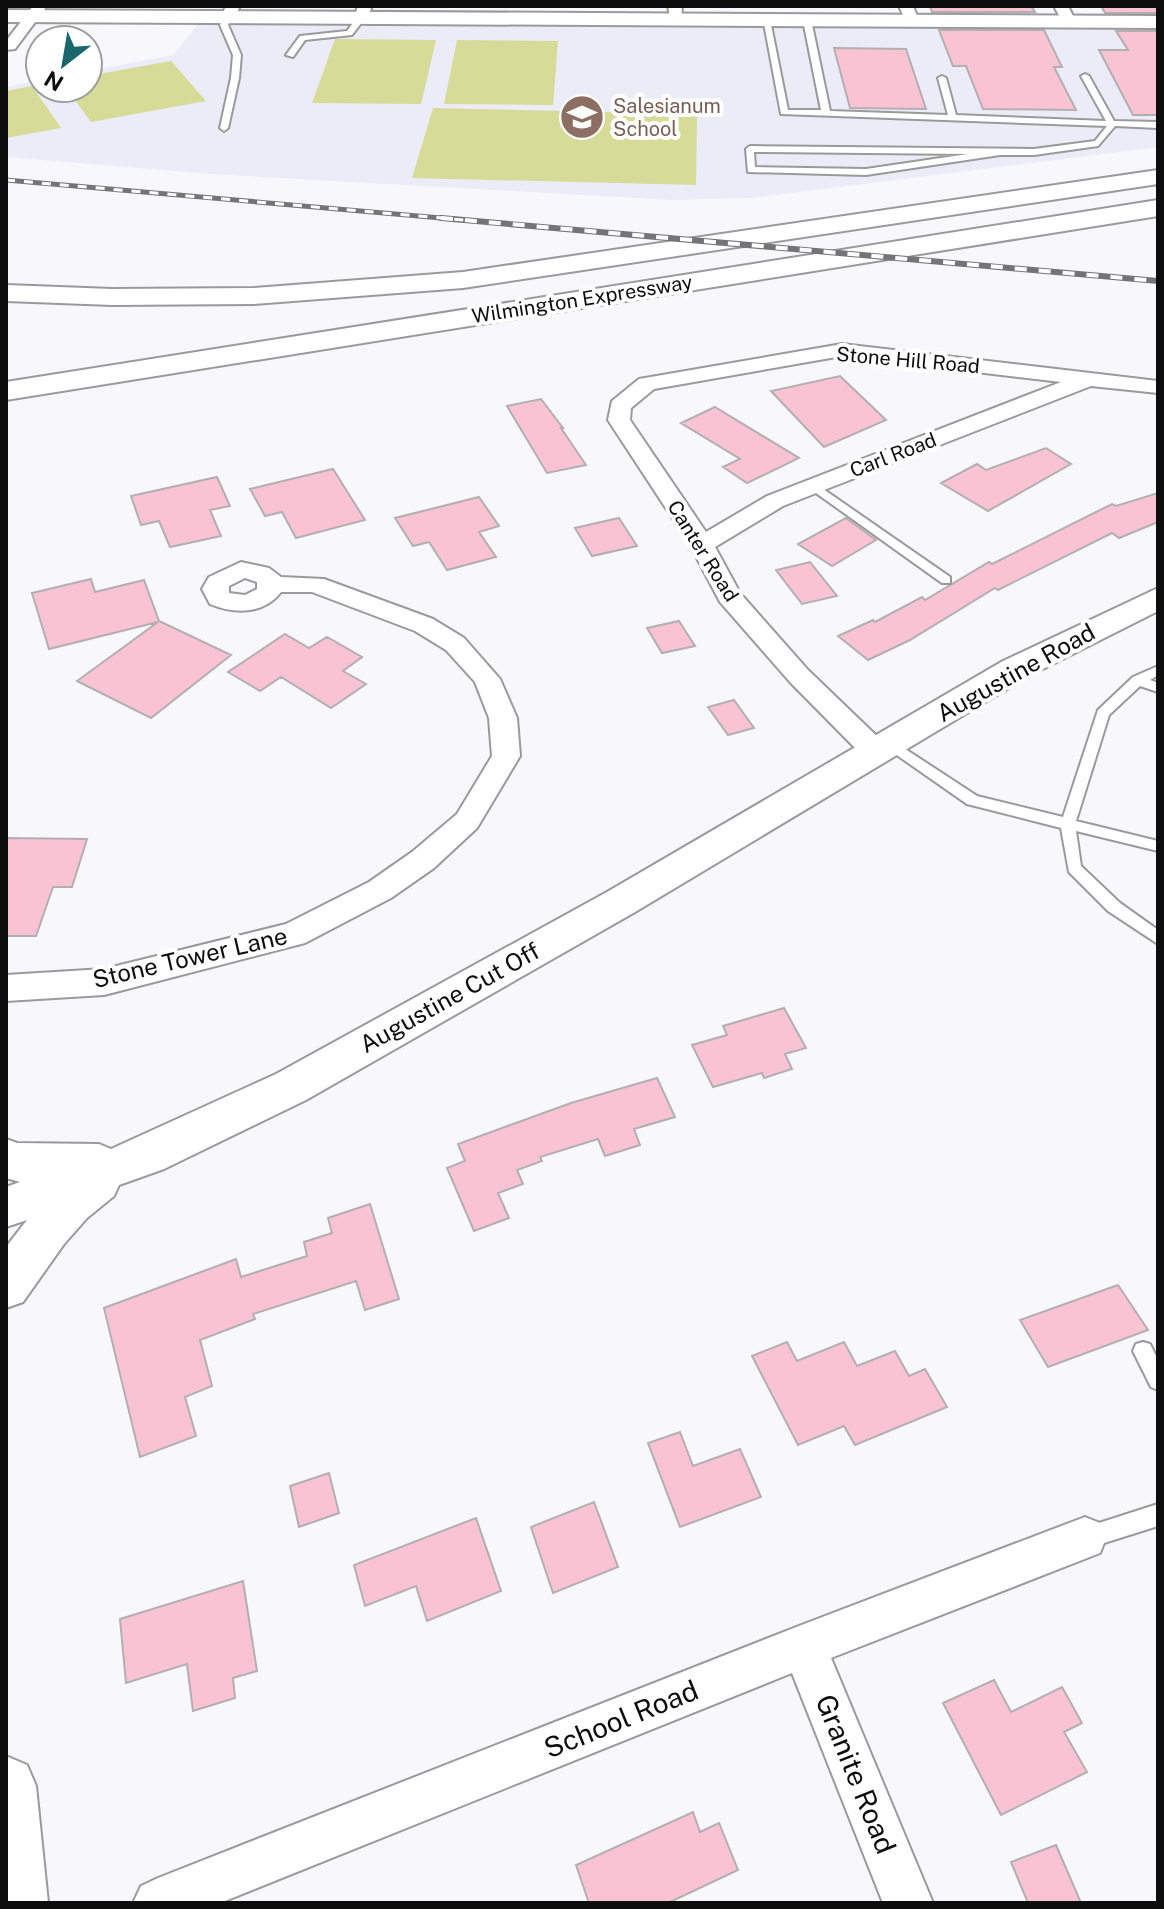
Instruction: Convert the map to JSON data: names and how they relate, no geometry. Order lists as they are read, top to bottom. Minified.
{"streets":{"highway":["Wilmington Expressway"],"street":["Stone Hill Road","Carl Road","Canter Road","Augustine Road","Stone Tower Lane","Augustine Cut Off","School Road","Granite Road"]},"crossings":[["Stone Hill Road","Carl Road"],["Stone Hill Road","Canter Road"],["Carl Road","Canter Road"],["Canter Road","Augustine Road"],["Canter Road","Augustine Cut Off"],["Augustine Road","Augustine Cut Off"],["School Road","Granite Road"]],"places":{"school or university":["Salesianum School"]},"north":"bottom left"}
